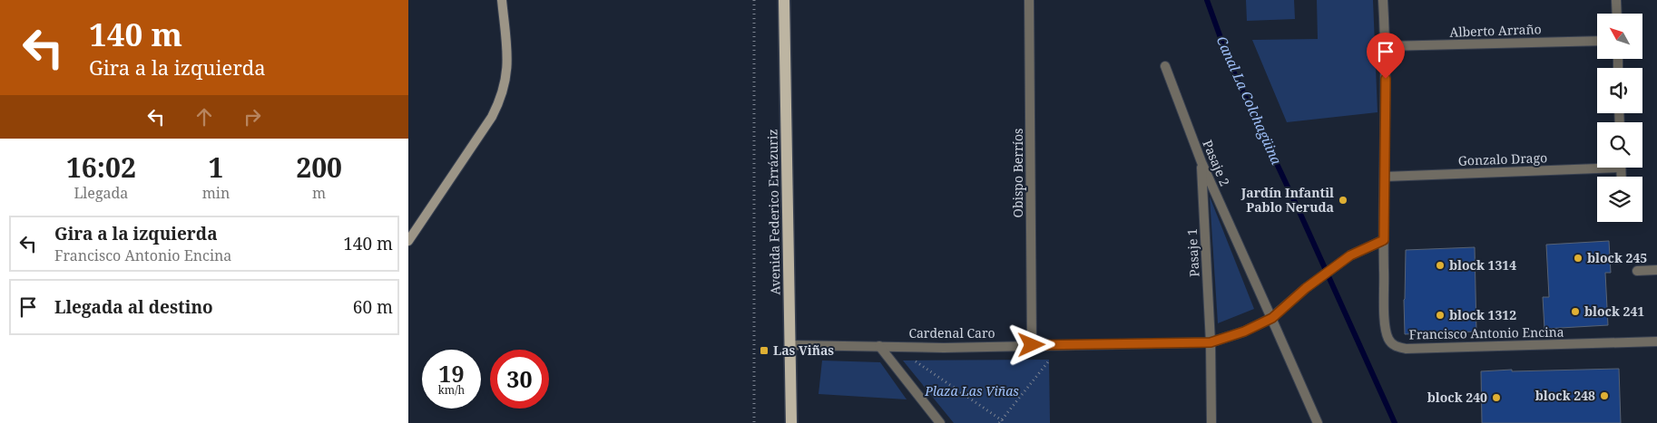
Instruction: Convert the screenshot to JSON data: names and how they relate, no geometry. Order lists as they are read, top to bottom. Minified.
{"streets":{"main road":["Avenida Federico Errázuriz"],"street":["Alberto Arraño","Gonzalo Drago","Pasaje 2","Obispo Berríos","Pasaje 1","Cardenal Caro","Francisco Antonio Encina"]},"crossings":[["Alberto Arraño","Francisco Antonio Encina"],["Gonzalo Drago","Francisco Antonio Encina"],["Pasaje 2","Pasaje 1"],["Pasaje 2","Cardenal Caro"],["Obispo Berríos","Cardenal Caro"],["Avenida Federico Errázuriz","Cardenal Caro"],["Pasaje 1","Cardenal Caro"],["Cardenal Caro","Francisco Antonio Encina"]],"water":["Canal La Colchagüina"],"parks":["Plaza Las Viñas"],"places":{"other":["Jardín Infantil Pablo Neruda","block 245","block 1314","block 241","block 1312","block 248","block 240"],"transit":["Las Viñas"]},"north":"top left","page":{"turn":["140 m","Gira a la izquierda"],"eta":["16:02","Llegada","1","min","200","m"],"list":[{"name":"Gira a la izquierda","note":"Francisco Antonio Encina","value":"140 m"},{"name":"Llegada al destino","value":"60 m"}],"speed":"19 km/h","limit":"30"}}
